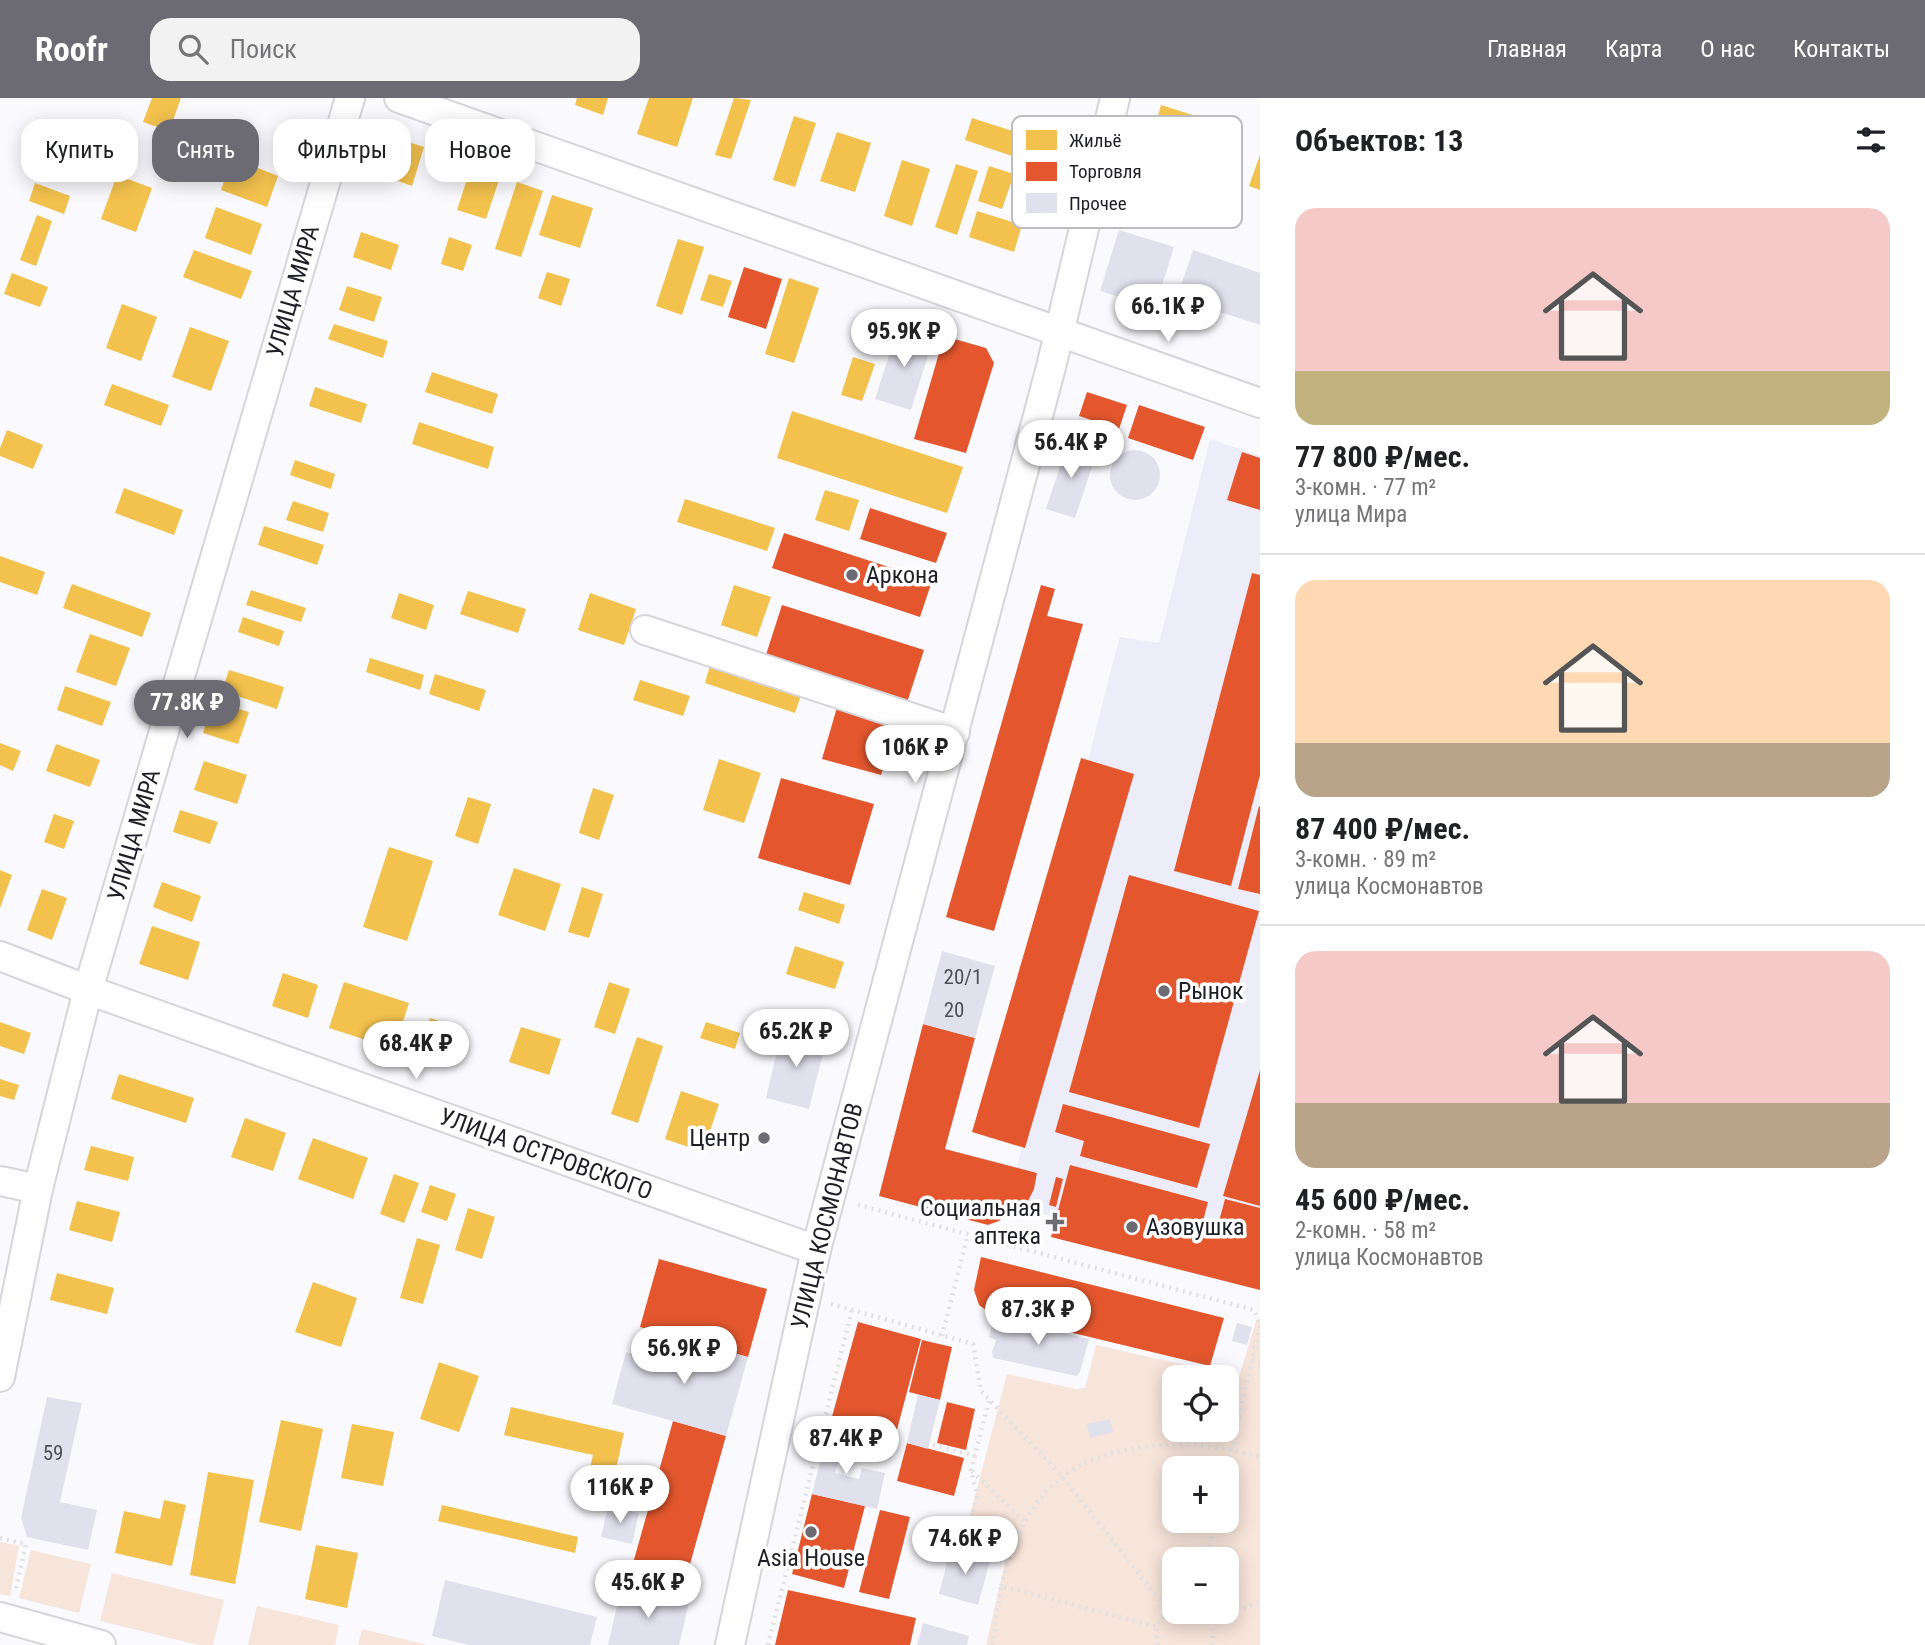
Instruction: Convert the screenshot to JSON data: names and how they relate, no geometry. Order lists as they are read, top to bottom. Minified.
{"streets":{"street":["УЛИЦА МИРА","УЛИЦА ОСТРОВСКОГО","УЛИЦА КОСМОНАВТОВ"]},"crossings":[["УЛИЦА МИРА","УЛИЦА ОСТРОВСКОГО"],["УЛИЦА ОСТРОВСКОГО","УЛИЦА КОСМОНАВТОВ"]],"places":{"other":["Аркона","Рынок","Центр","Азовушка","Asia House"],"health":["Социальная аптека"]},"house_numbers":["20/1","20","59"],"legend":["Жильё","Торговля","Прочее"],"page":{"header":"Roofr","search":"Поиск","nav":["Главная","Карта","О нас","Контакты"],"heading":"Объектов: 13","chip":["Купить","Снять","Фильтры","Новое"],"list":[{"name":"77 800 ₽/мес.","note":"3-комн. · 77 m² · улица Мира"},{"name":"87 400 ₽/мес.","note":"3-комн. · 89 m² · улица Космонавтов"},{"name":"45 600 ₽/мес.","note":"2-комн. · 58 m² · улица Космонавтов"}],"price":["66.1K ₽","95.9K ₽","56.4K ₽","77.8K ₽","106K ₽","65.2K ₽","68.4K ₽","87.3K ₽","56.9K ₽","87.4K ₽","116K ₽","74.6K ₽","45.6K ₽"],"map_buttons":["+","−"]}}
